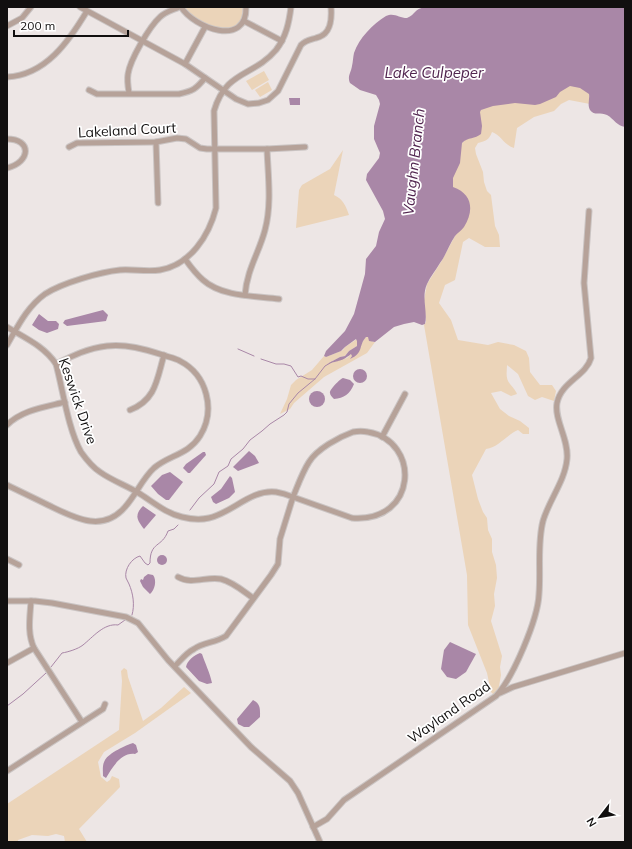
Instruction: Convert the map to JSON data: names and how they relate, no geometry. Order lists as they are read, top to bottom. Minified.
{"streets":{"street":["Lakeland Court","Keswick Drive","Wayland Road"]},"water":["Lake Culpeper","Vaughn Branch"],"scale_bar":"200 m","north":"bottom left"}
